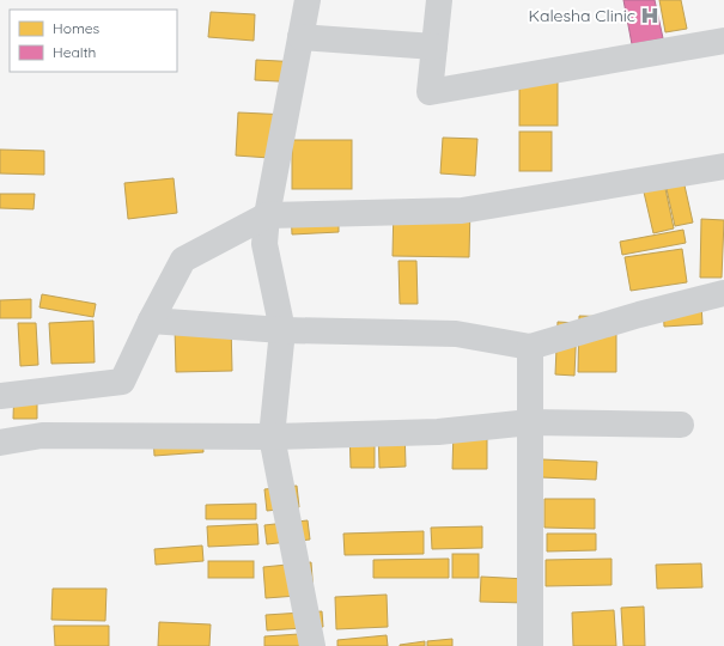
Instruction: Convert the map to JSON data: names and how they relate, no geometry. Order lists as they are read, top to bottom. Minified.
{"places":{"hospital":["Kalesha Clinic"]},"legend":["Homes","Health"]}
